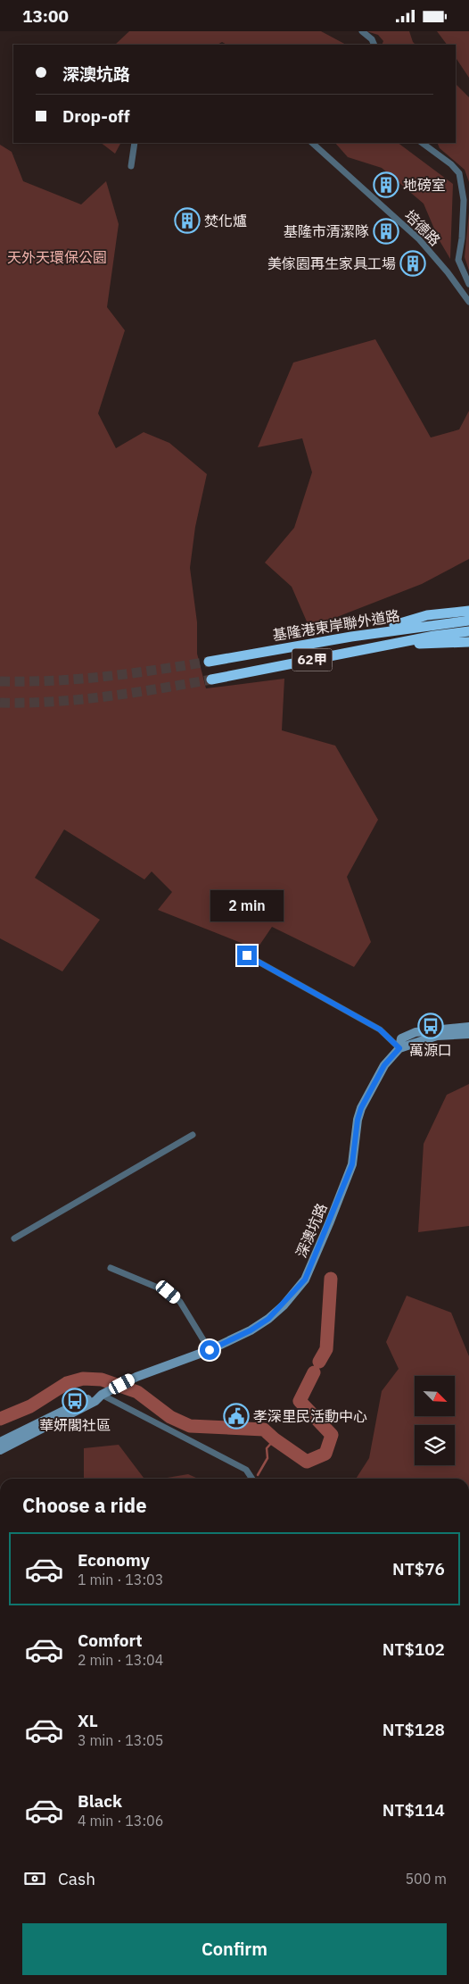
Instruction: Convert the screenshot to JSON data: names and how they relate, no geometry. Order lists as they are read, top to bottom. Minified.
{"streets":{"highway":["基隆港東岸聯外道路","62甲"],"main road":["深澳坑路"],"street":["培德路"]},"parks":["天外天環保公園"],"places":{"building":["地磅室","焚化爐","基隆市清潔隊","美傢園再生家具工場"],"bus stop":["萬源口","華妍閣社區"],"public building":["孝深里民活動中心"]},"north":"bottom right","page":{"status":"13:00","banner":["深澳坑路","Drop-off"],"bubble":"2 min","heading":"Choose a ride","list":[{"name":"Economy","note":"1 min · 13:03","value":"NT$76"},{"name":"Comfort","note":"2 min · 13:04","value":"NT$102"},{"name":"XL","note":"3 min · 13:05","value":"NT$128"},{"name":"Black","note":"4 min · 13:06","value":"NT$114"}],"pay":["Cash","500 m"],"buttons":"Confirm"}}
